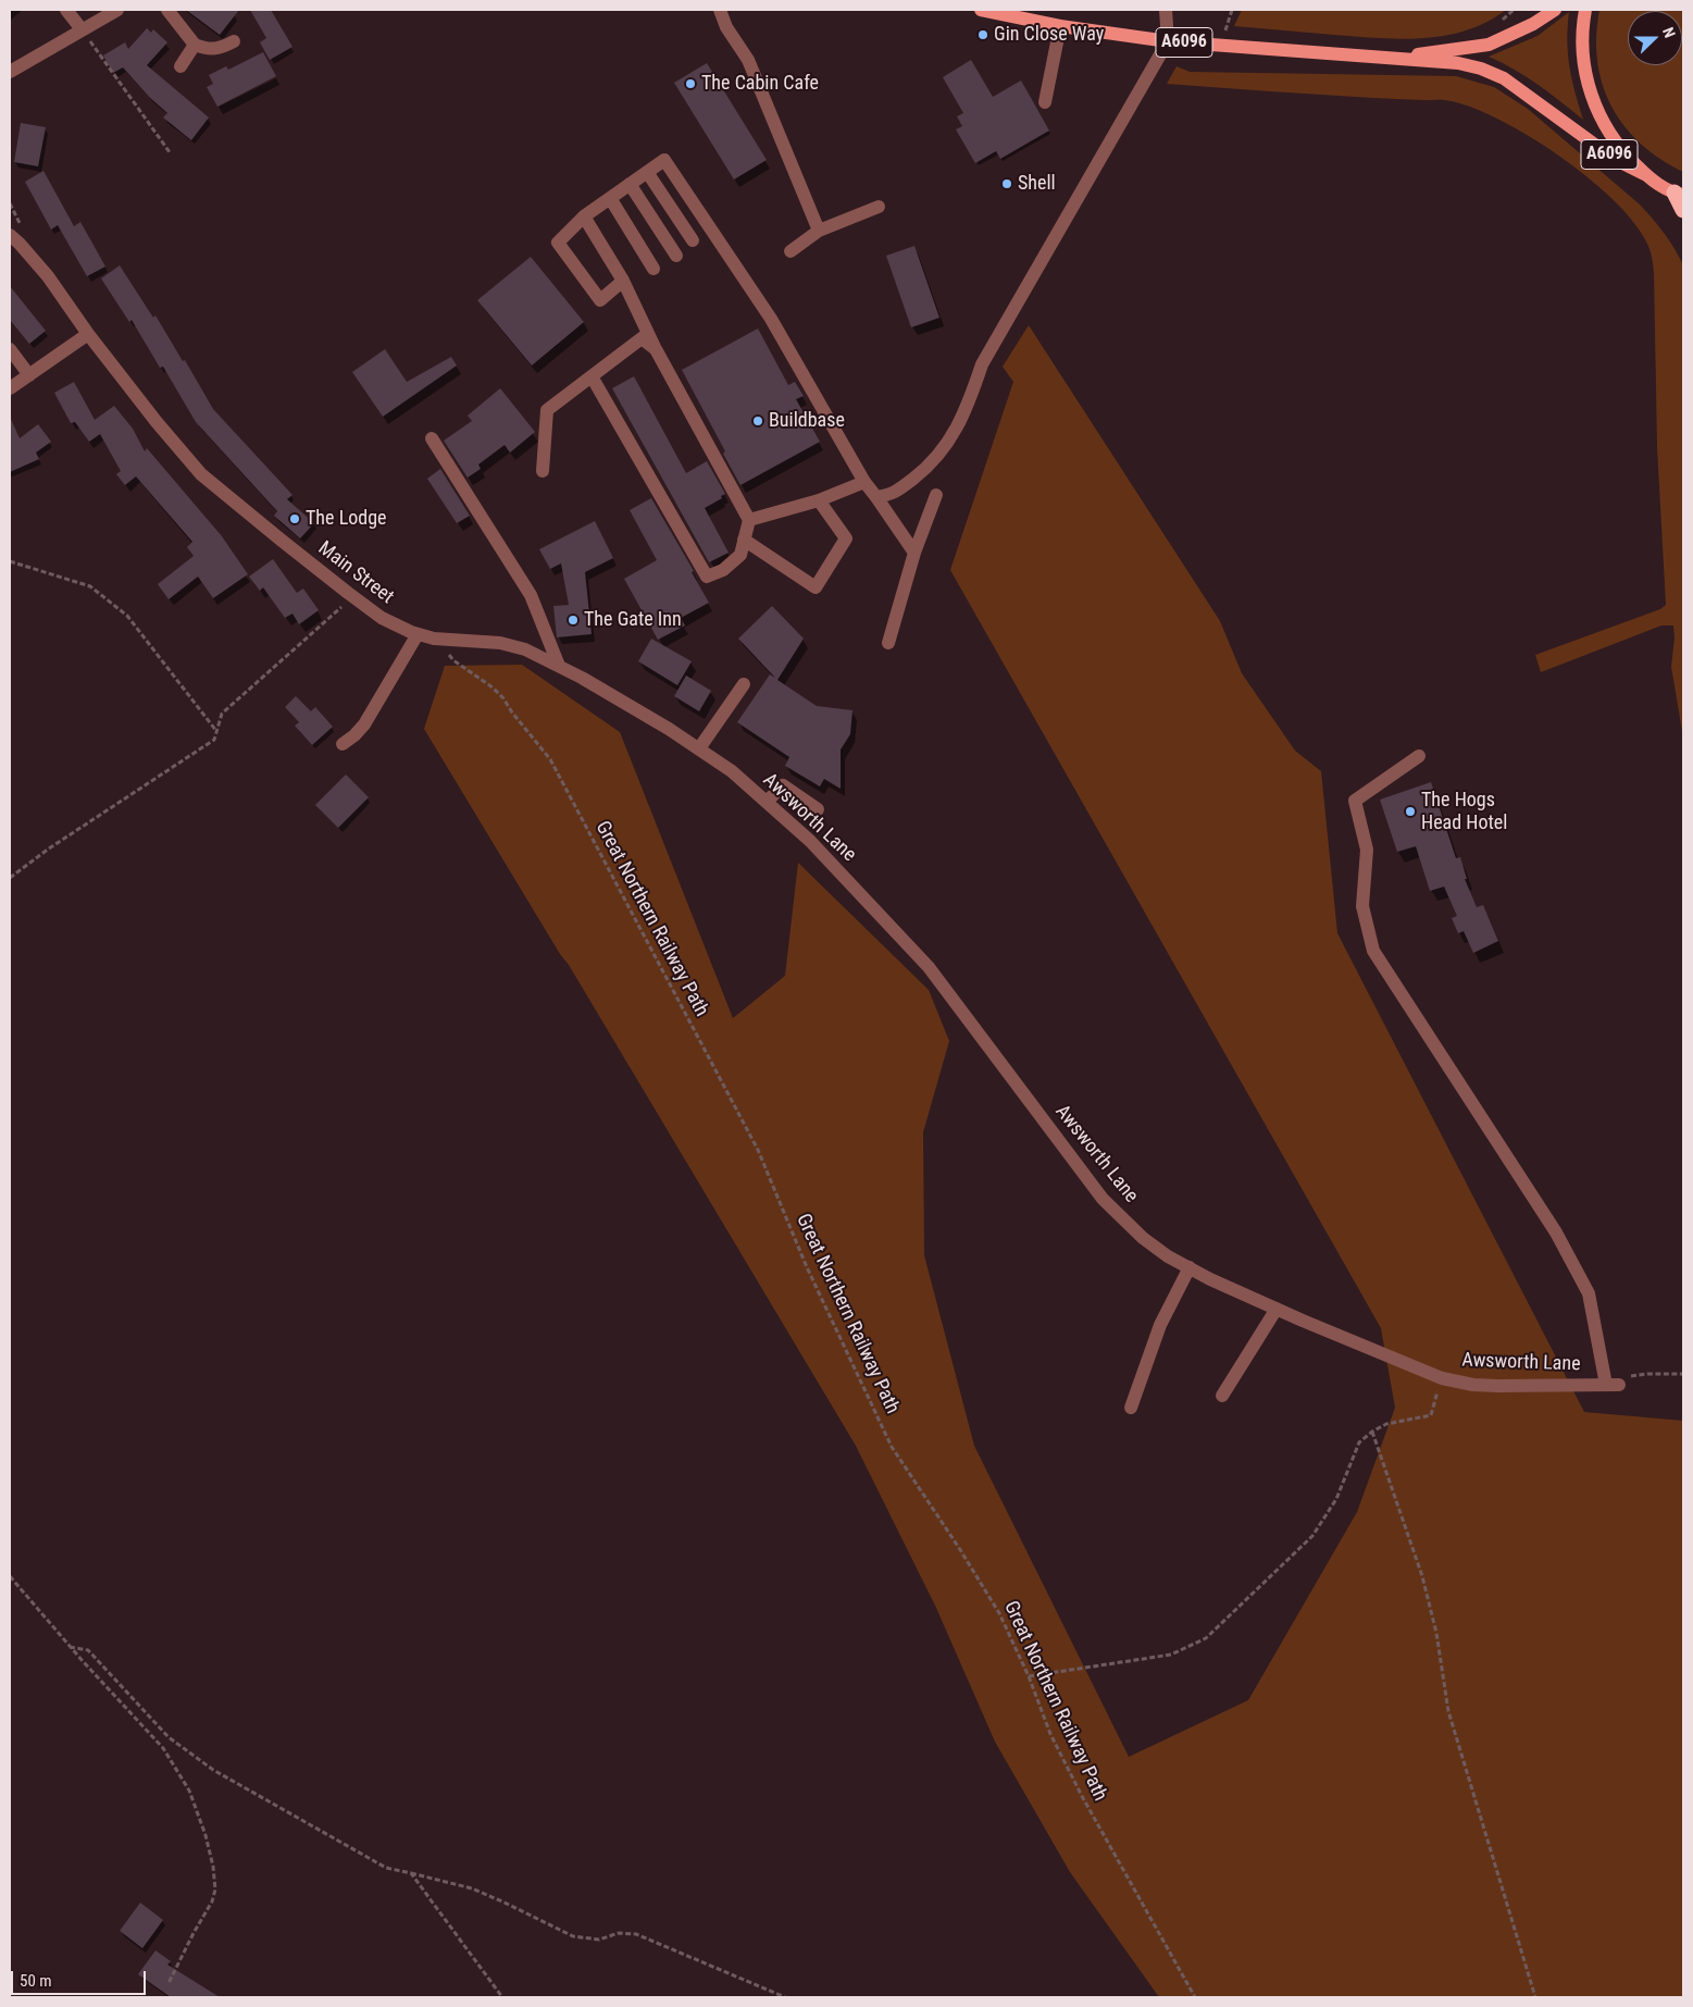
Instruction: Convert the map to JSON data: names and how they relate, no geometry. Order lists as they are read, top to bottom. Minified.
{"streets":{"main road":["A6096"],"street":["Main Street","Awsworth Lane"],"path":["Great Northern Railway Path"]},"crossings":[["Main Street","Awsworth Lane"]],"places":["Gin Close Way","The Cabin Cafe","Shell","Buildbase","The Lodge","The Gate Inn","The Hogs Head Hotel"],"scale_bar":"50 m","north":"right"}
